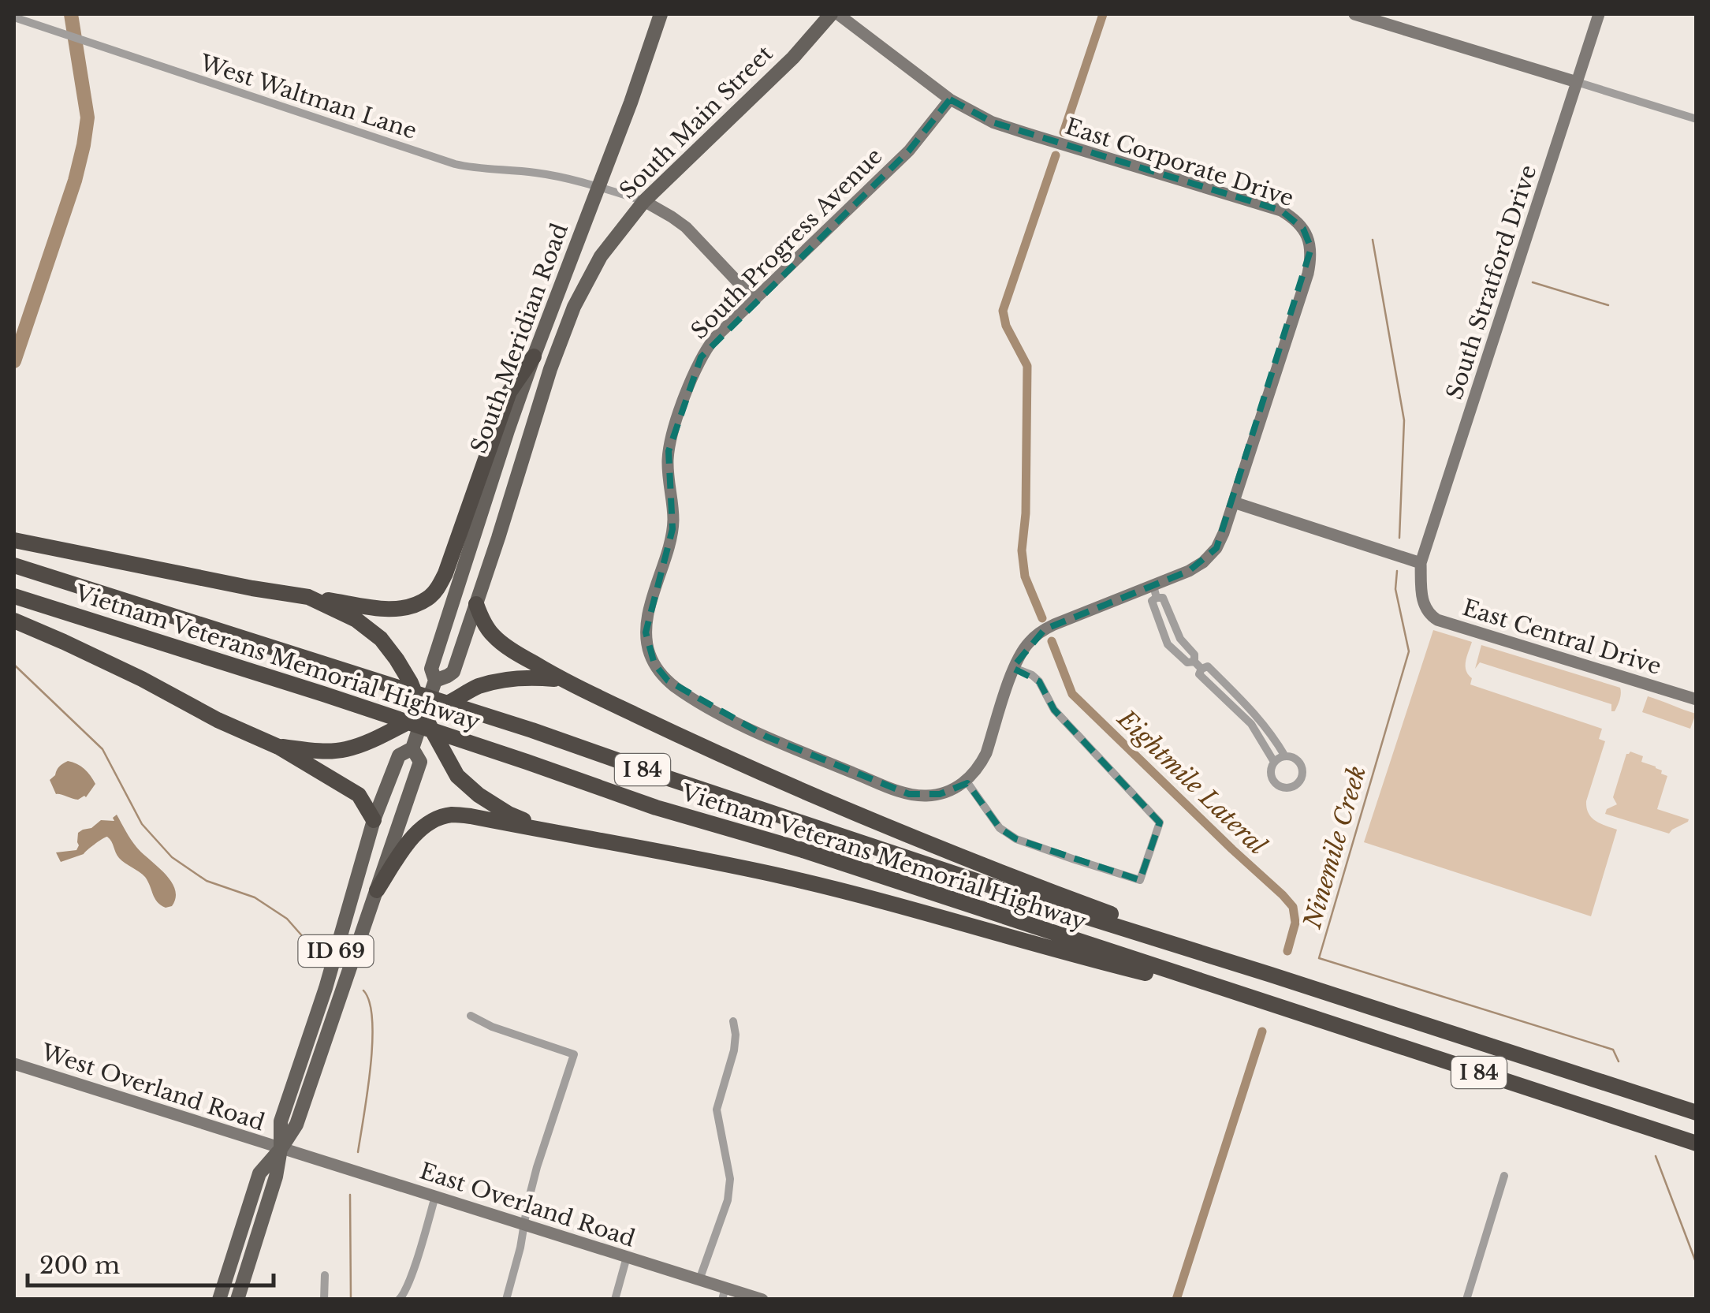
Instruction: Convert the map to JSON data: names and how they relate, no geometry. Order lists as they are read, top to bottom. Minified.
{"streets":{"highway":["Vietnam Veterans Memorial Highway","I 84"],"main road":["South Main Street","South Meridian Road","ID 69"],"street":["West Waltman Lane","East Corporate Drive","South Progress Avenue","South Stratford Drive","East Central Drive","West Overland Road","East Overland Road"]},"crossings":[["West Waltman Lane","South Main Street"],["West Waltman Lane","South Meridian Road"],["South Main Street","South Meridian Road"],["East Corporate Drive","South Progress Avenue"],["South Stratford Drive","East Central Drive"],["South Meridian Road","West Overland Road"],["South Meridian Road","East Overland Road"],["West Overland Road","East Overland Road"]],"water":["Eightmile Lateral","Ninemile Creek"],"scale_bar":"200 m"}
